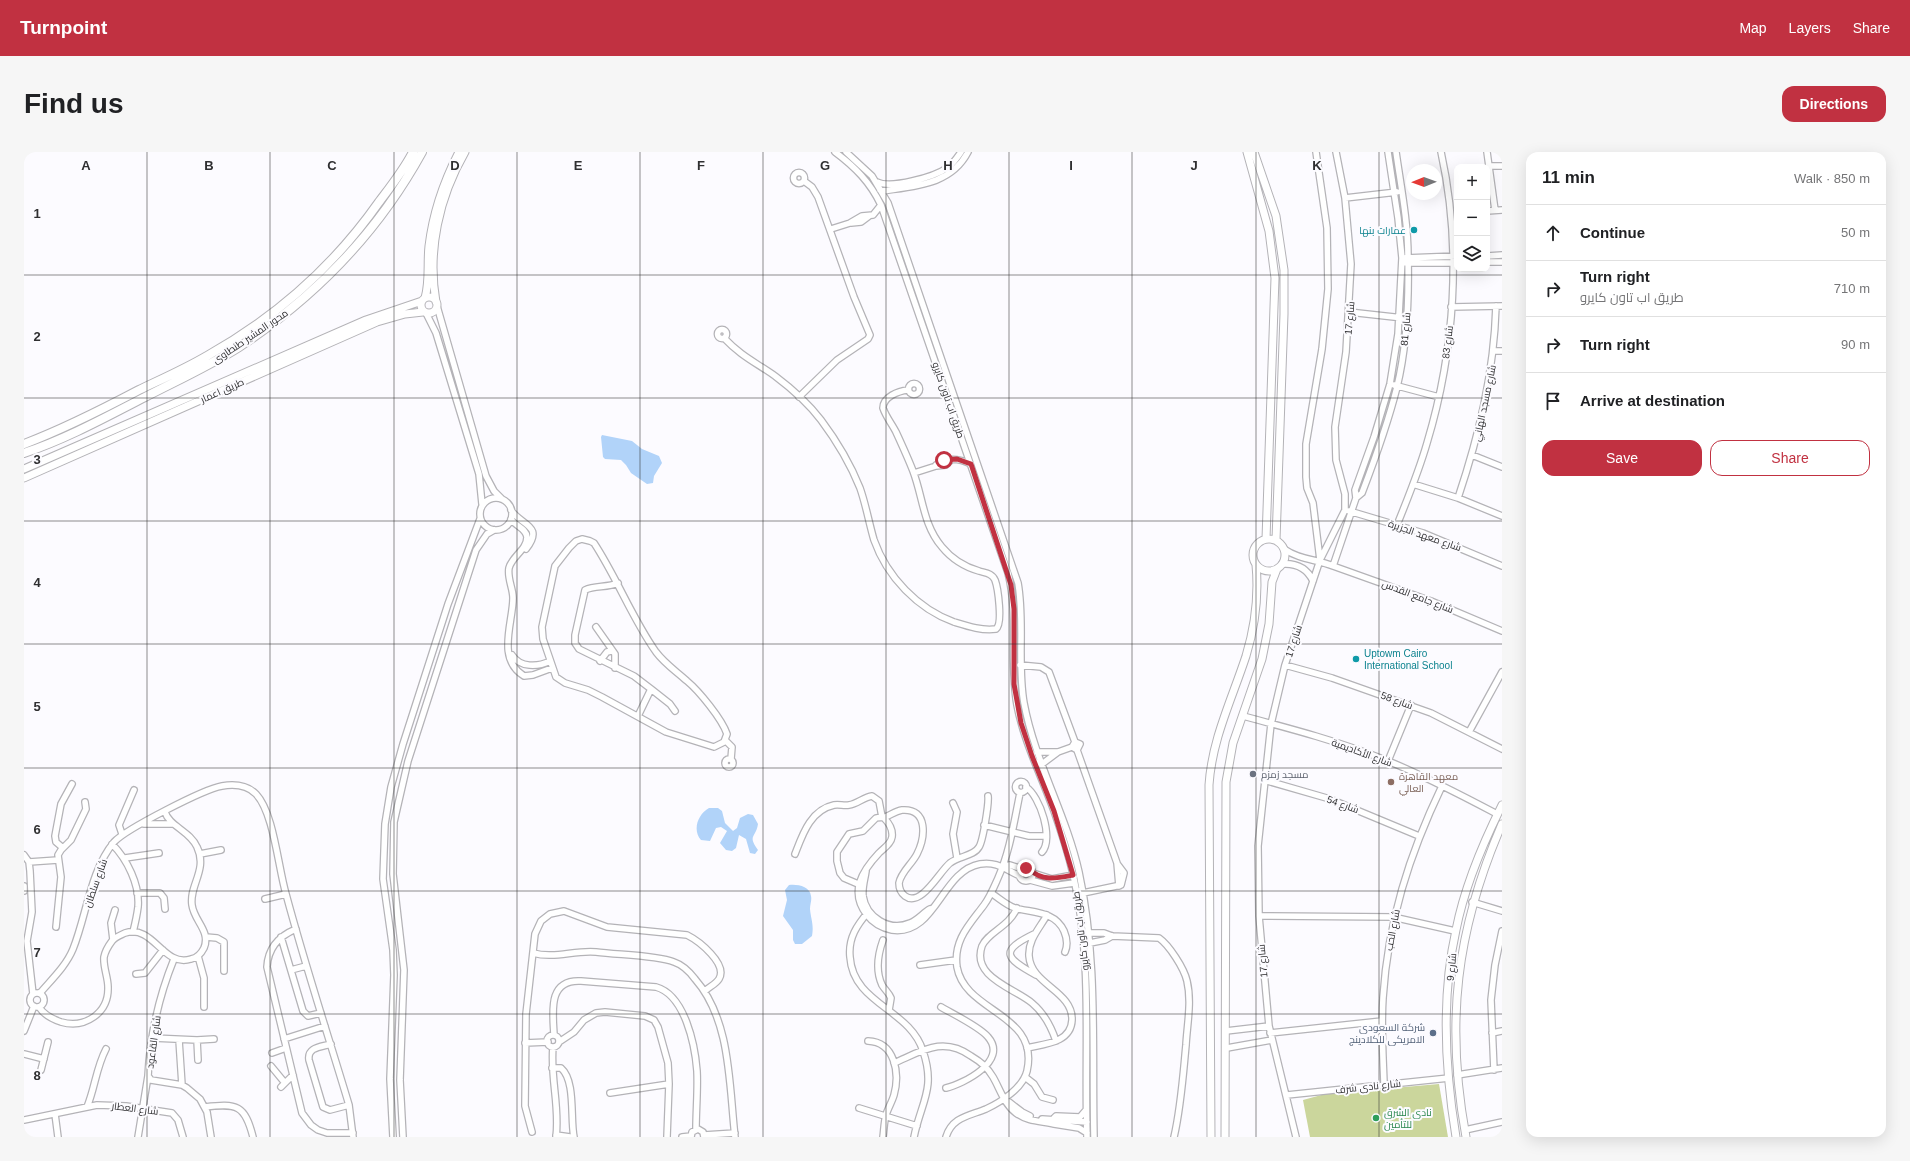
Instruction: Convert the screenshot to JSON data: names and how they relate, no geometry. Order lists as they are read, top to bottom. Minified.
{"streets":{"highway":["محور المشير طنطاوى"],"main road":["طريق اعمار","شارع 9"],"street":["شارع 17","شارع 81","شارع 83","طريق اب تاون كايرو","شارع مسجد الهاني","شارع معهد الجزيرة","شارع جامع القدس","شارع 58","شارع الأكاديمية","شارع 54","شارع سلطان","شارع الحب","شارع القاعود","شارع نادى شرف","شارع العطار"]},"crossings":[["شارع 17","شارع معهد الجزيرة"],["شارع 17","شارع 58"],["شارع 17","شارع الأكاديمية"],["شارع 17","شارع 54"],["شارع 17","شارع نادى شرف"],["شارع 81","شارع معهد الجزيرة"],["شارع 81","شارع جامع القدس"],["شارع 83","شارع معهد الجزيرة"],["شارع الأكاديمية","شارع الحب"],["شارع الأكاديمية","شارع 9"],["شارع 54","شارع الحب"],["شارع الحب","شارع نادى شرف"],["شارع 9","شارع نادى شرف"]],"places":["عمارات بنها","Uptowm Cairo International School","مسجد زمزم","معهد القاهرة العالي","شركة السعودى الامريكى للكلادينج","نادى الشرق للتأمين"],"north":"left","page":{"header":"Turnpoint","nav":["Map","Layers","Share"],"buttons":["Directions",["Save","Share"]],"title":"Find us","heading":["11 min","Walk · 850 m"],"map_buttons":["+","−"],"list":[["Continue","50 m"],["Turn right","طريق اب تاون كايرو","710 m"],["Turn right","90 m"],"Arrive at destination"]},"grid":{"columns":["A","B","C","D","E","F","G","H","I","J","K"],"rows":["1","2","3","4","5","6","7","8"]}}
